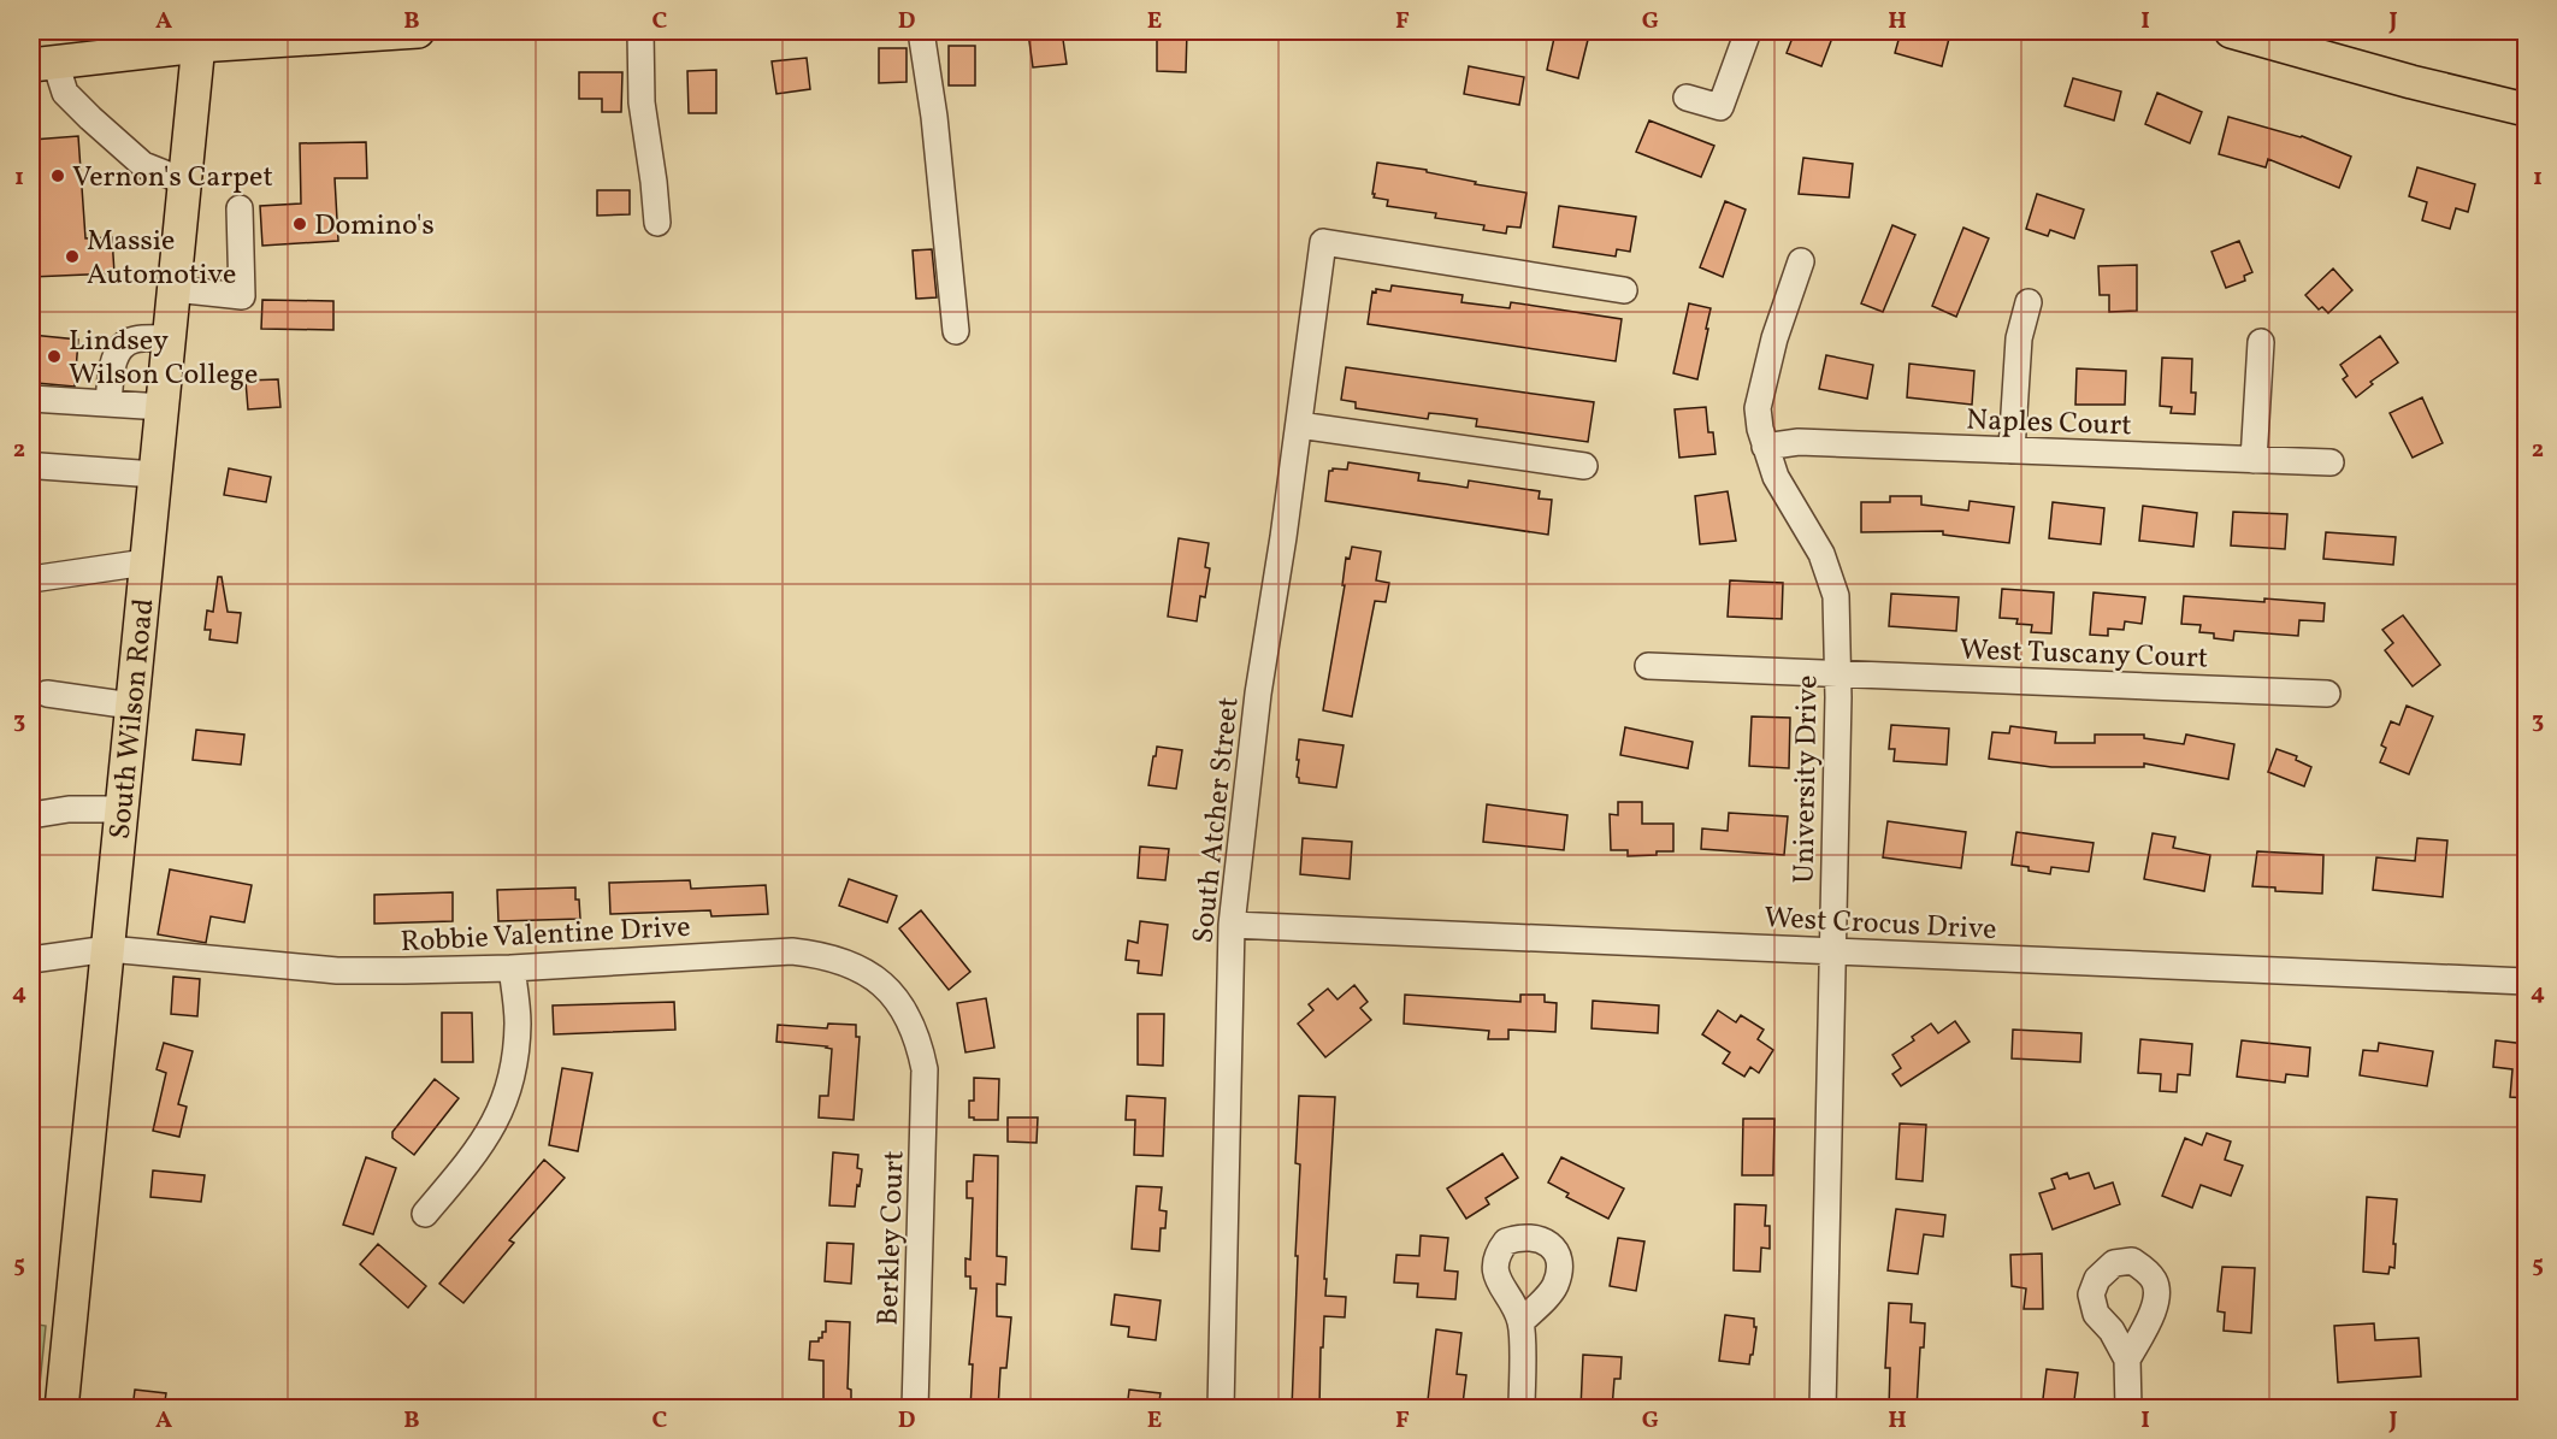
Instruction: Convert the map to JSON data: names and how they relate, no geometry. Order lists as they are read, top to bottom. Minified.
{"streets":{"main road":["South Wilson Road"],"street":["Naples Court","West Tuscany Court","University Drive","South Atcher Street","West Crocus Drive","Robbie Valentine Drive","Berkley Court"]},"crossings":[["Naples Court","University Drive"],["West Tuscany Court","University Drive"],["South Wilson Road","Robbie Valentine Drive"],["University Drive","West Crocus Drive"],["South Atcher Street","West Crocus Drive"],["Robbie Valentine Drive","Berkley Court"]],"places":["Vernon's Carpet","Domino's","Massie Automotive","Lindsey Wilson College"],"grid":{"columns":["A","B","C","D","E","F","G","H","I","J"],"rows":["1","2","3","4","5"]}}
